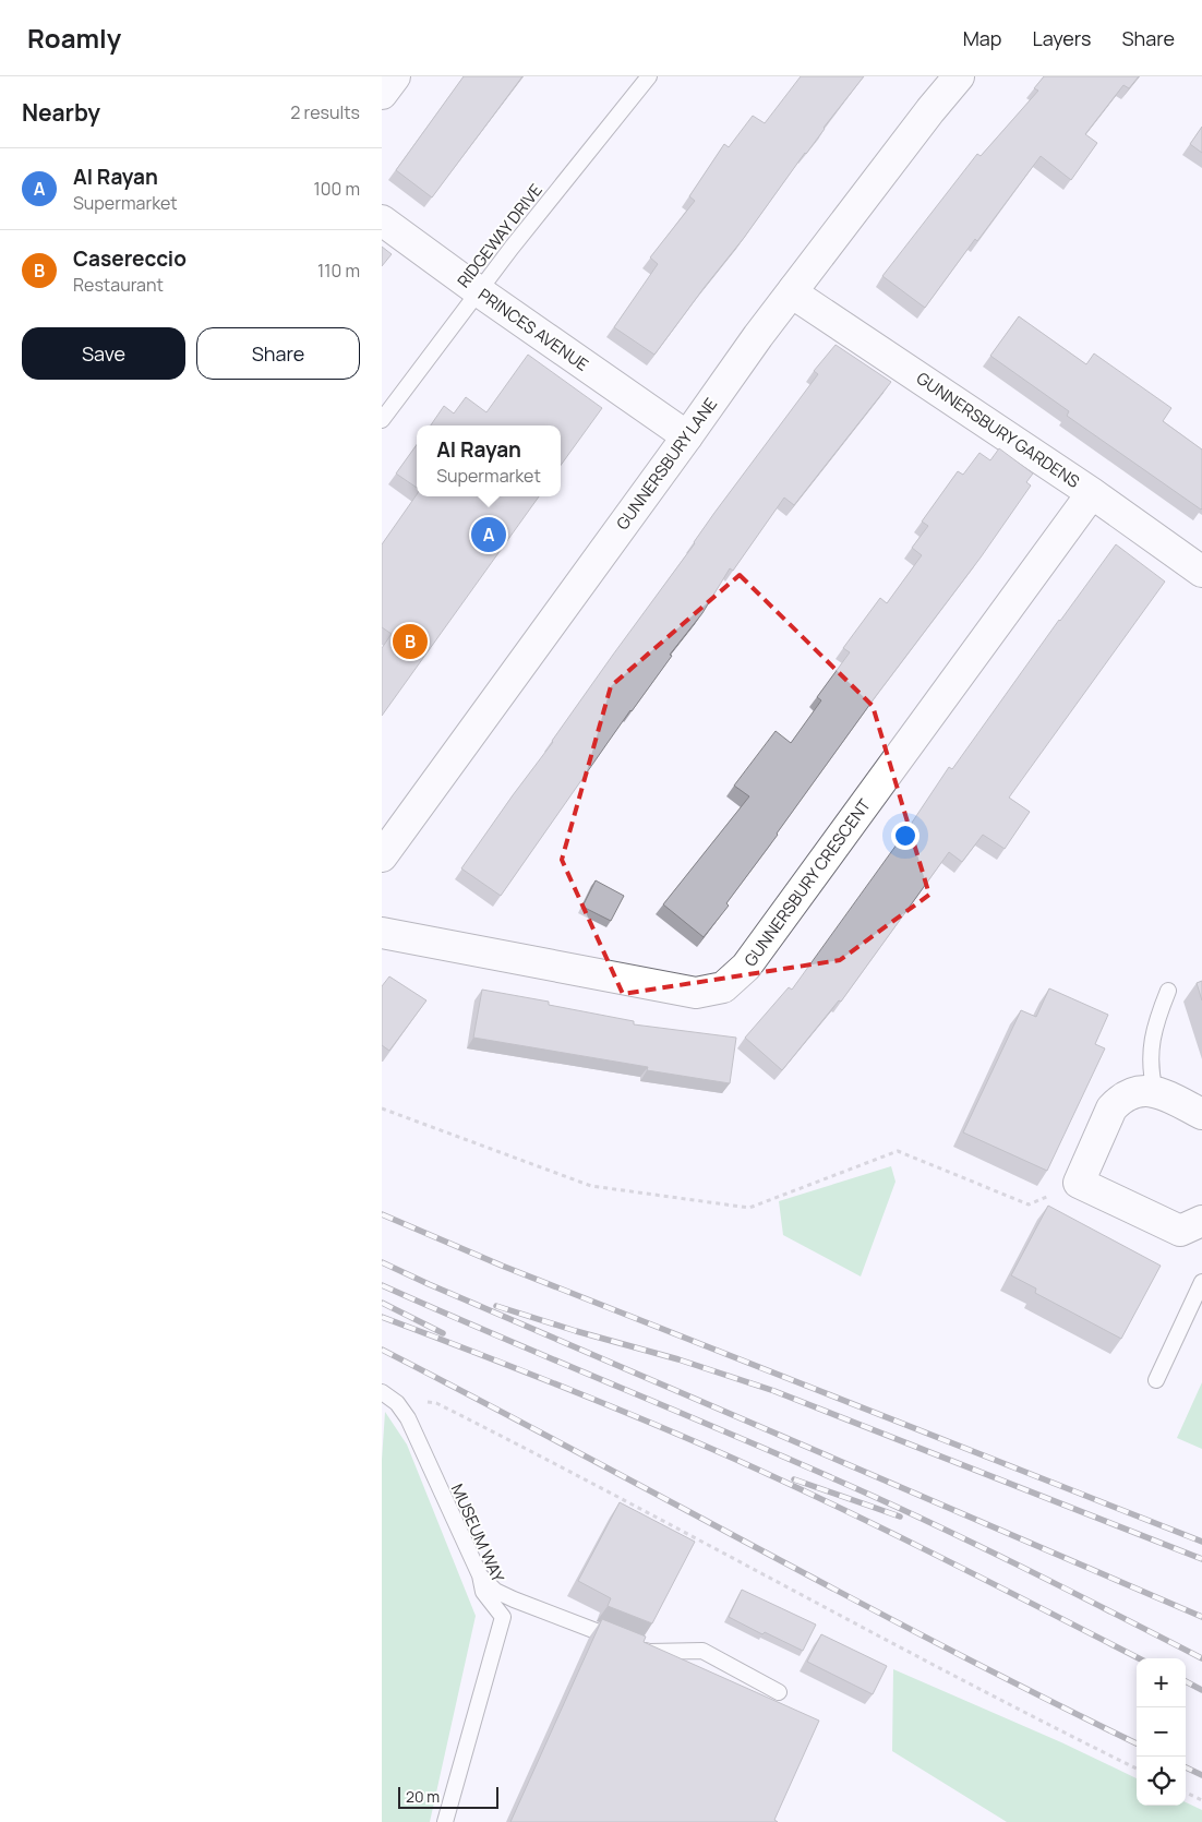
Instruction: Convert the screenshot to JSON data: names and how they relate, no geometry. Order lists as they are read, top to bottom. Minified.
{"streets":{"street":["PRINCES AVENUE","GUNNERSBURY GARDENS","GUNNERSBURY LANE","GUNNERSBURY CRESCENT"],"lane":["RIDGEWAY DRIVE","MUSEUM WAY"]},"crossings":[["RIDGEWAY DRIVE","PRINCES AVENUE"],["PRINCES AVENUE","GUNNERSBURY LANE"],["GUNNERSBURY GARDENS","GUNNERSBURY LANE"],["GUNNERSBURY GARDENS","GUNNERSBURY CRESCENT"]],"scale_bar":"20 m","page":{"header":"Roamly","nav":["Map","Layers","Share"],"heading":["Nearby","2 results"],"list":[{"mark":"A","name":"Al Rayan","note":"Supermarket","value":"100 m"},{"mark":"B","name":"Casereccio","note":"Restaurant","value":"110 m"}],"buttons":["Save","Share"],"popup":["Al Rayan","Supermarket"],"pins":["A","B"],"map_buttons":["+","−"],"scale":"20 m"}}
